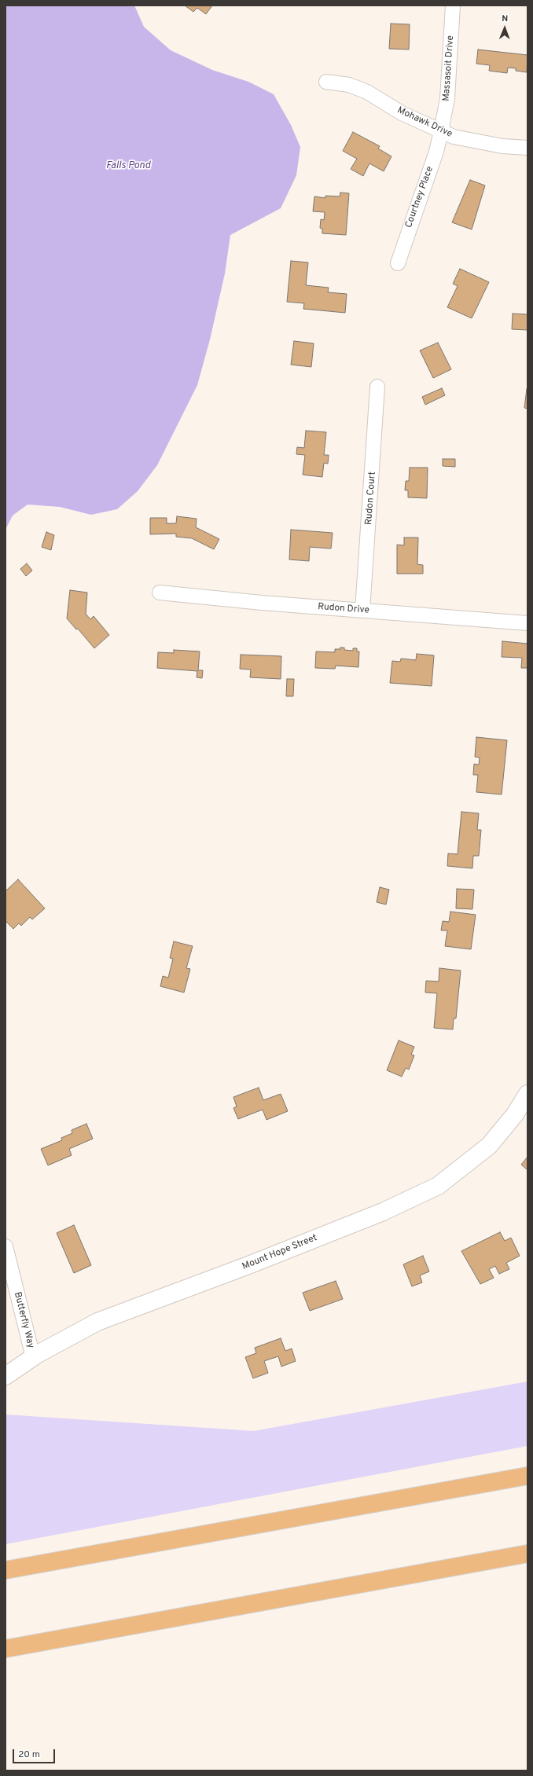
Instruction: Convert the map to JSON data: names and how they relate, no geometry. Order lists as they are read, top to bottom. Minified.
{"streets":{"street":["Massasoit Drive","Mohawk Drive","Courtney Place","Rudon Court","Rudon Drive","Mount Hope Street","Butterfly Way"]},"crossings":[["Massasoit Drive","Mohawk Drive"],["Massasoit Drive","Courtney Place"],["Mohawk Drive","Courtney Place"],["Rudon Court","Rudon Drive"],["Mount Hope Street","Butterfly Way"]],"water":["Falls Pond"],"scale_bar":"20 m","north":"top"}
